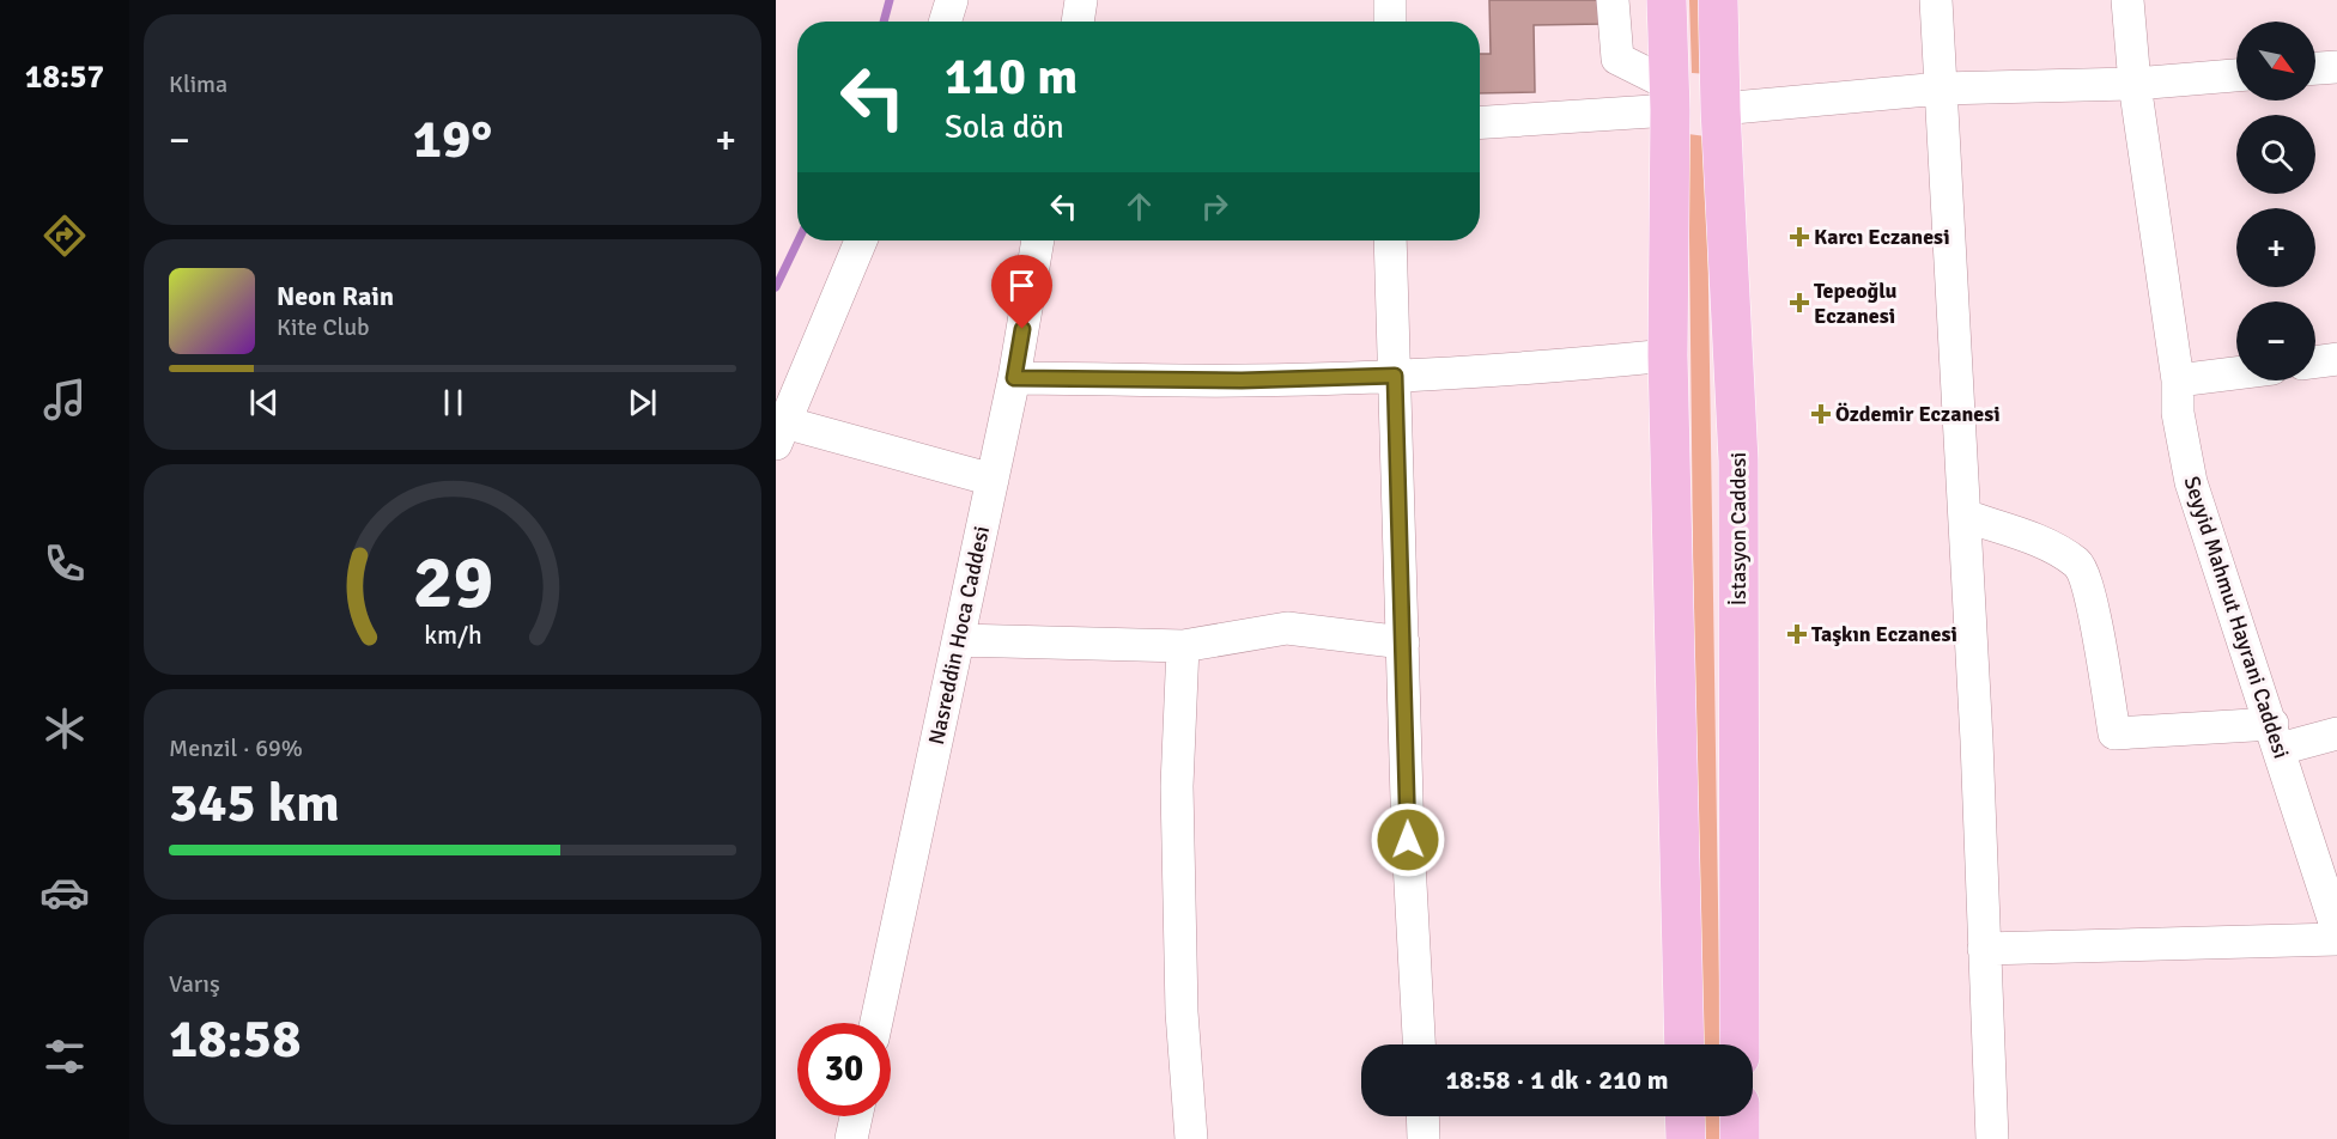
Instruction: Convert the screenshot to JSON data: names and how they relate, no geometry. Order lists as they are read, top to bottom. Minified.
{"streets":{"main road":["İstasyon Caddesi"],"street":["Seyyid Mahmut Hayrani Caddesi","Nasreddin Hoca Caddesi"]},"places":{"health":["Karcı Eczanesi","Tepeoğlu Eczanesi","Özdemir Eczanesi","Taşkın Eczanesi"]},"north":"bottom right","page":{"tabs":"18:57","tile":["Klima",["Menzil · 69%","345 km"],["Varış","18:58"]],"map_buttons":["+","−"],"turn":["110 m","Sola dön"],"heat":["−","19°","+"],"song":["Neon Rain","Kite Club"],"limit":"30","trip":"18:58 · 1 dk · 210 m","gauge":["29","km/h"]}}
